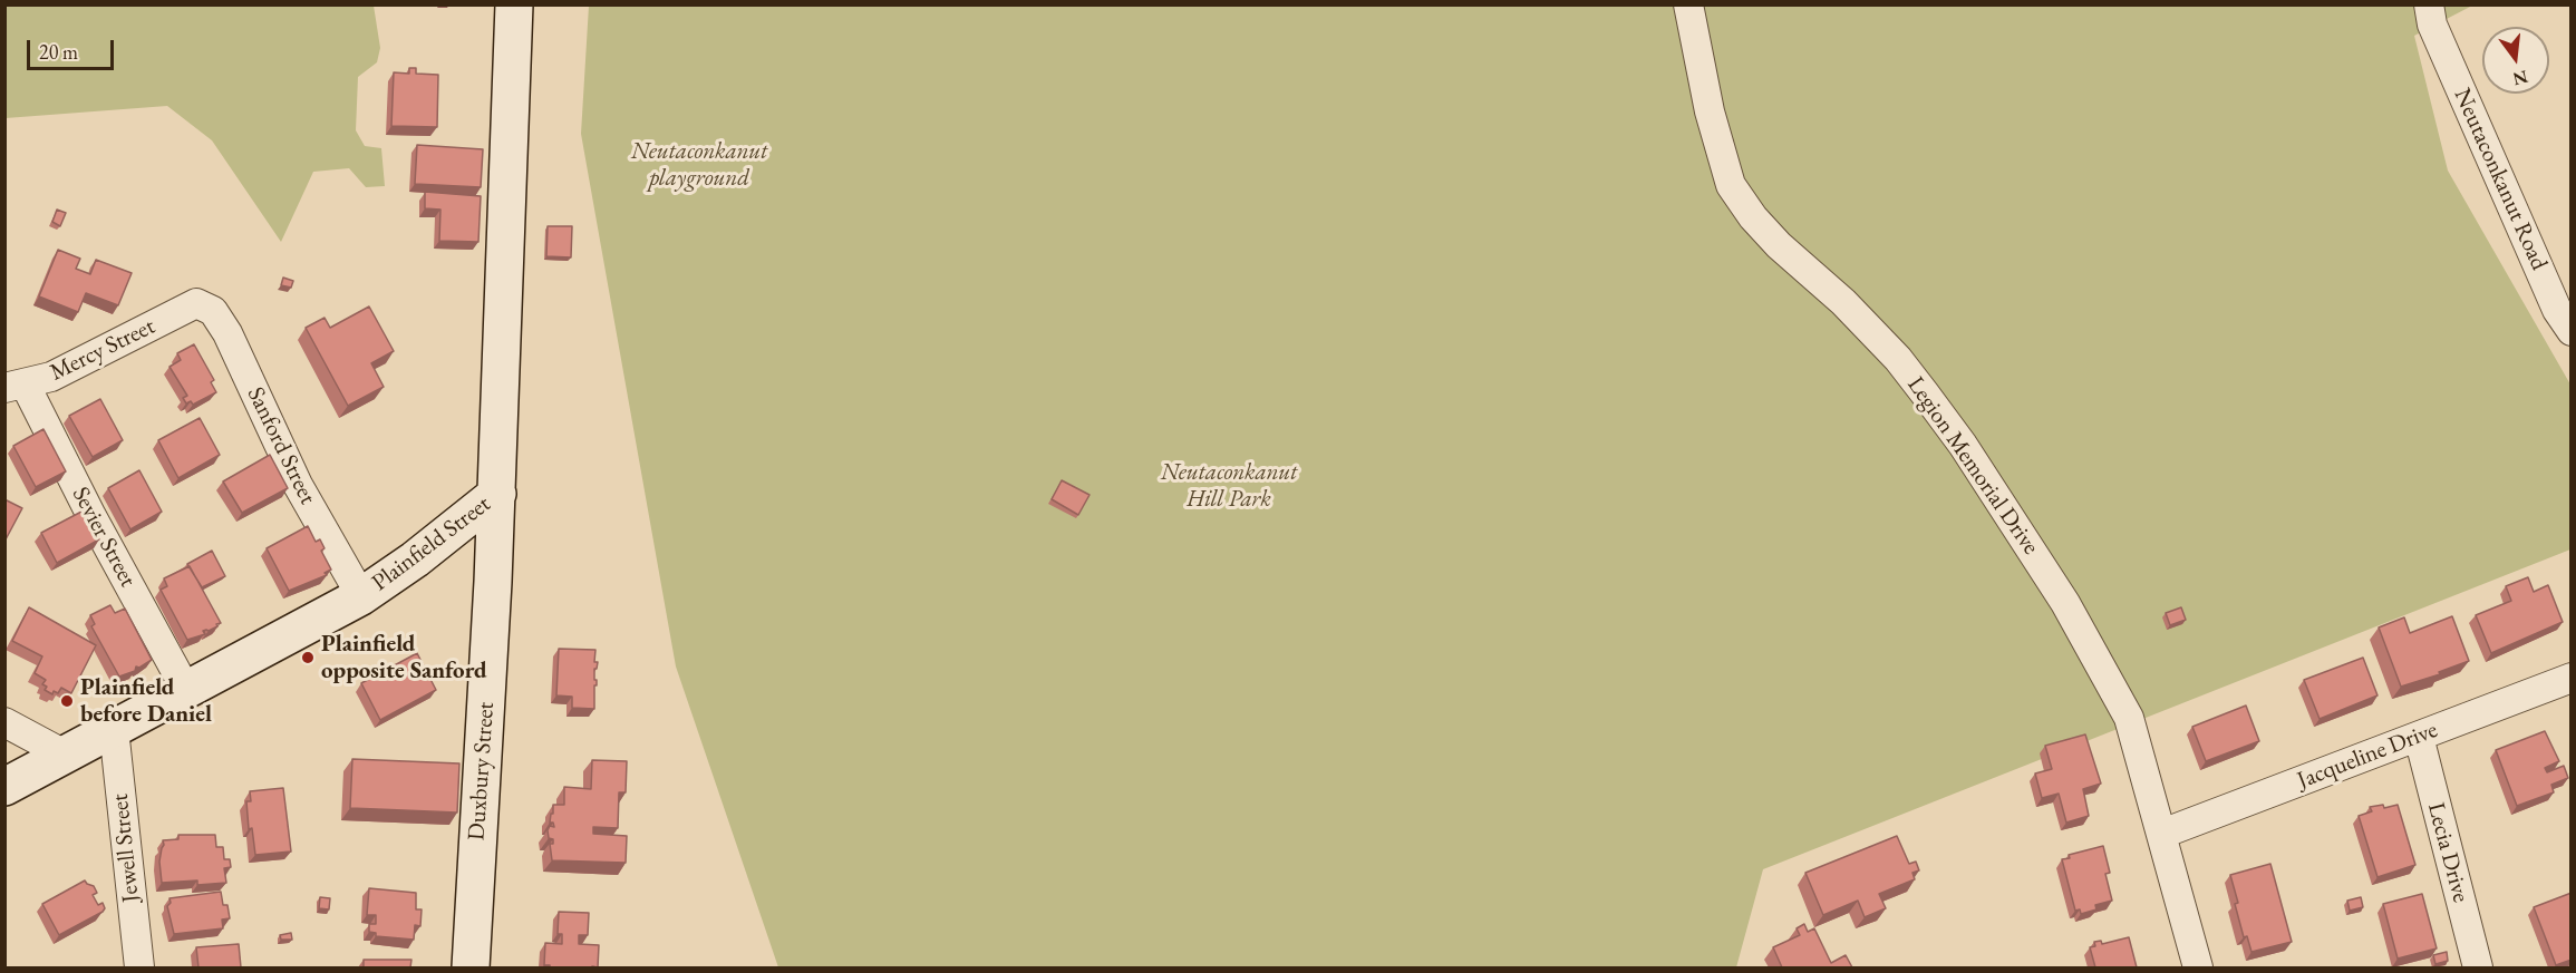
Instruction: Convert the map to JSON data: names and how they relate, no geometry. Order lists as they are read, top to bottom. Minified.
{"streets":{"main road":["Plainfield Street","Duxbury Street"],"street":["Neutaconkanut Road","Mercy Street","Sanford Street","Legion Memorial Drive","Sevier Street","Jacqueline Drive","Jewell Street","Lecia Drive"]},"crossings":[["Mercy Street","Sanford Street"],["Mercy Street","Sevier Street"],["Sanford Street","Plainfield Street"],["Legion Memorial Drive","Jacqueline Drive"],["Sevier Street","Plainfield Street"],["Plainfield Street","Duxbury Street"],["Plainfield Street","Jewell Street"],["Jacqueline Drive","Lecia Drive"]],"parks":["Neutaconkanut playground","Neutaconkanut Hill Park"],"places":["Plainfield opposite Sanford","Plainfield before Daniel"],"scale_bar":"20 m","north":"bottom"}
